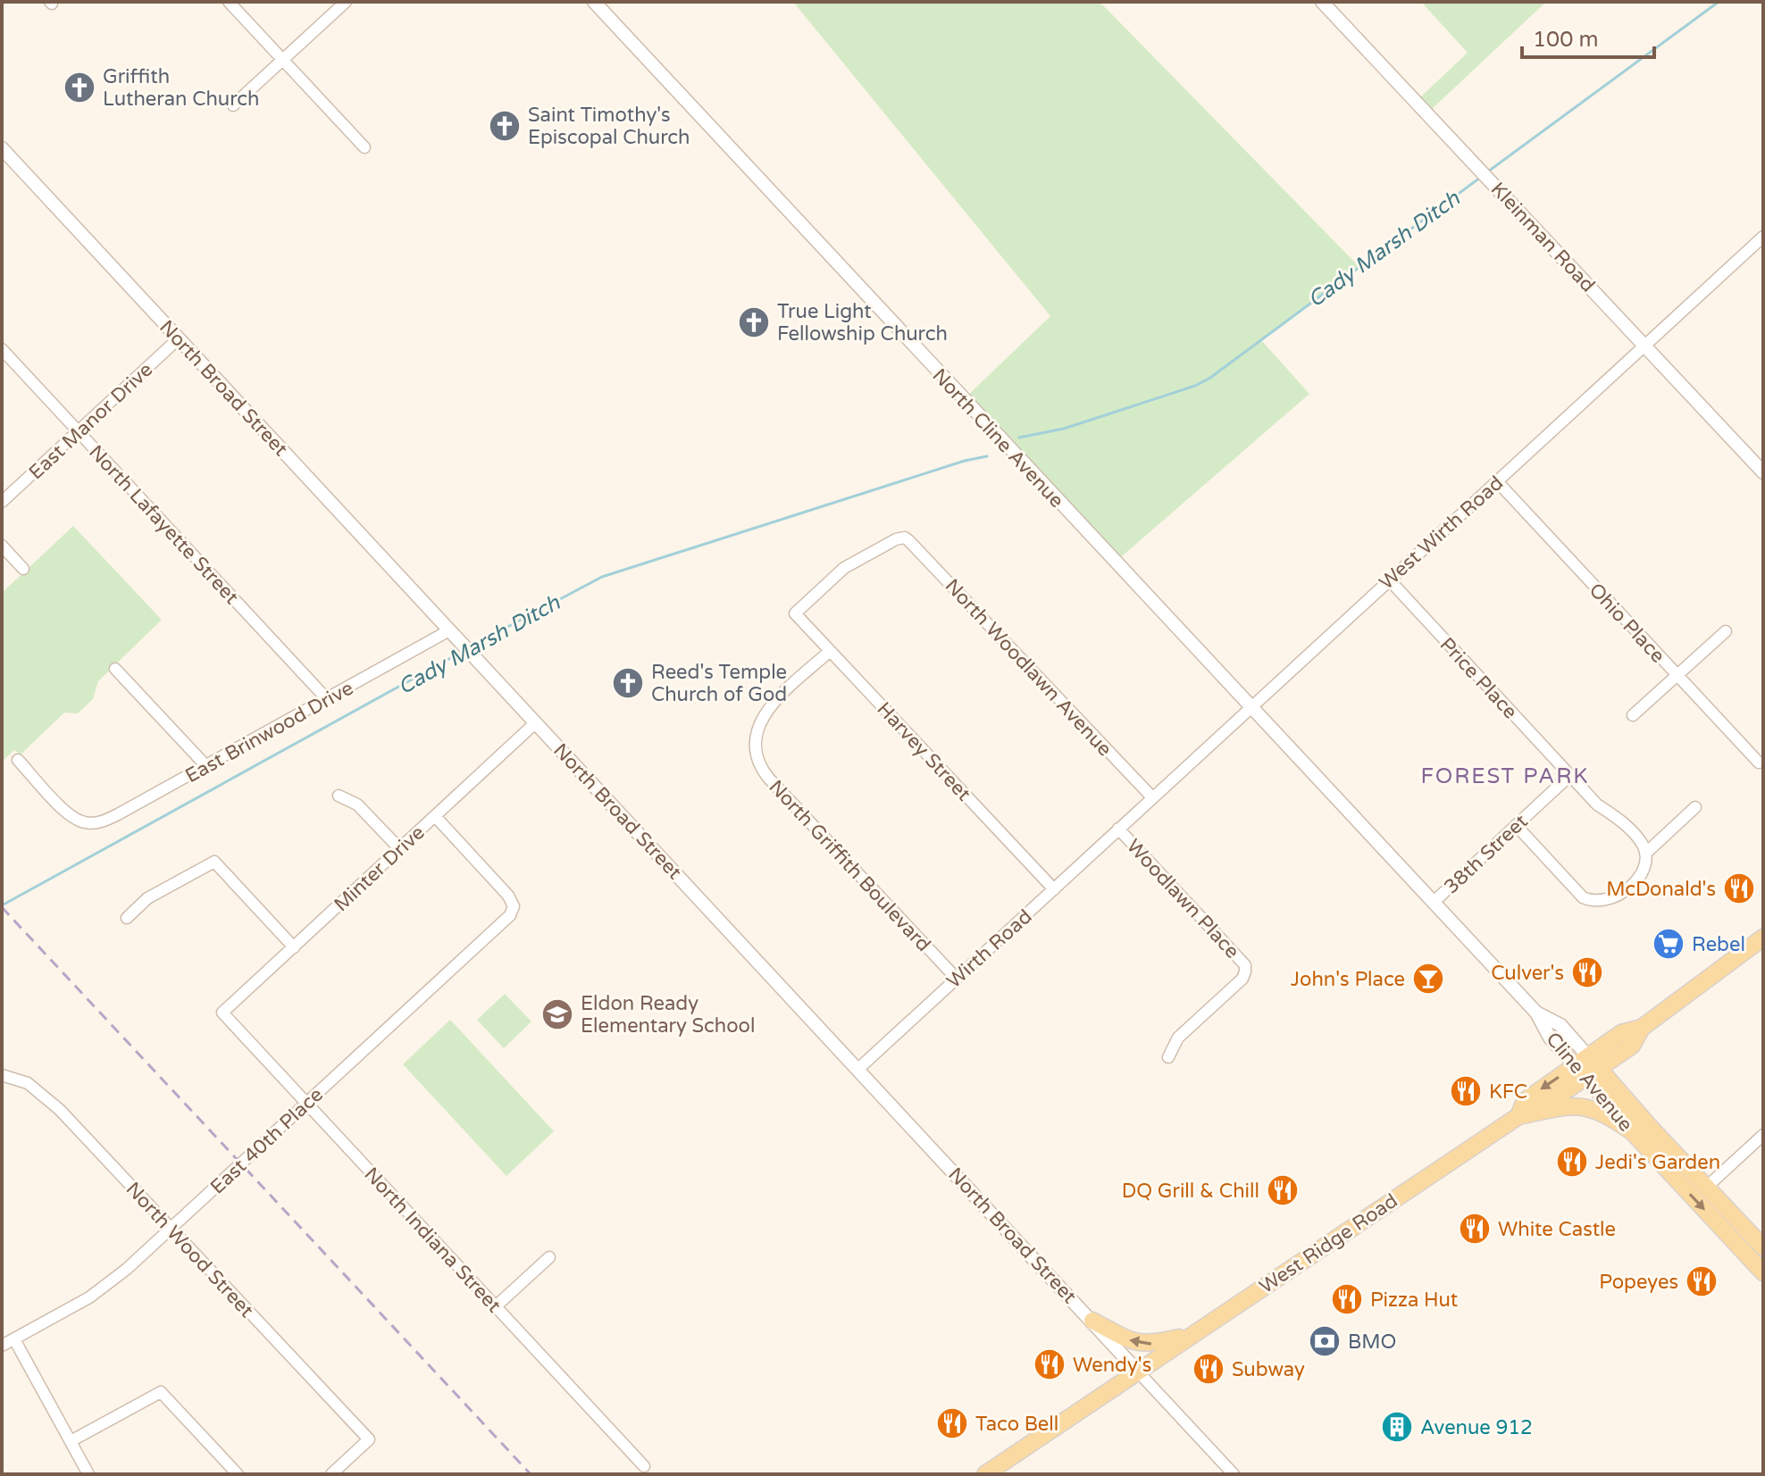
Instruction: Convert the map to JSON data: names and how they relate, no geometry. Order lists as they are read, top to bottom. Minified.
{"streets":{"main road":["Cline Avenue","West Ridge Road"],"street":["Kleinman Road","North Broad Street","East Manor Drive","North Cline Avenue","North Lafayette Street","West Wirth Road","Ohio Place","North Woodlawn Avenue","Price Place","East Brinwood Drive","Harvey Street","38th Street","North Griffith Boulevard","Minter Drive","Woodlawn Place","Wirth Road","East 40th Place","North Indiana Street","North Wood Street"]},"crossings":[["Kleinman Road","West Wirth Road"],["North Broad Street","East Manor Drive"],["North Broad Street","East Brinwood Drive"],["North Broad Street","Minter Drive"],["North Broad Street","Wirth Road"],["North Broad Street","West Ridge Road"],["East Manor Drive","North Lafayette Street"],["North Cline Avenue","West Wirth Road"],["North Cline Avenue","Cline Avenue"],["North Lafayette Street","East Brinwood Drive"],["West Wirth Road","Ohio Place"],["West Wirth Road","North Woodlawn Avenue"],["West Wirth Road","Price Place"],["West Wirth Road","Woodlawn Place"],["West Wirth Road","Wirth Road"],["North Woodlawn Avenue","Harvey Street"],["Price Place","38th Street"],["Harvey Street","North Griffith Boulevard"],["Harvey Street","Wirth Road"],["38th Street","Cline Avenue"],["North Griffith Boulevard","Wirth Road"],["Minter Drive","East 40th Place"],["Minter Drive","North Indiana Street"],["Woodlawn Place","Wirth Road"],["Cline Avenue","West Ridge Road"],["East 40th Place","North Indiana Street"],["East 40th Place","North Wood Street"]],"districts":["FOREST PARK"],"water":["Cady Marsh Ditch"],"places":{"church":["Griffith Lutheran Church","Saint Timothy's Episcopal Church","True Light Fellowship Church","Reed's Temple Church of God"],"restaurant":["McDonald's","Culver's","KFC","Jedi's Garden","DQ Grill & Chill","White Castle","Popeyes","Pizza Hut","Wendy's","Subway","Taco Bell"],"supermarket":["Rebel"],"bar":["John's Place"],"school or university":["Eldon Ready Elementary School"],"bank":["BMO"],"building":["Avenue 912"]},"scale_bar":"100 m"}
